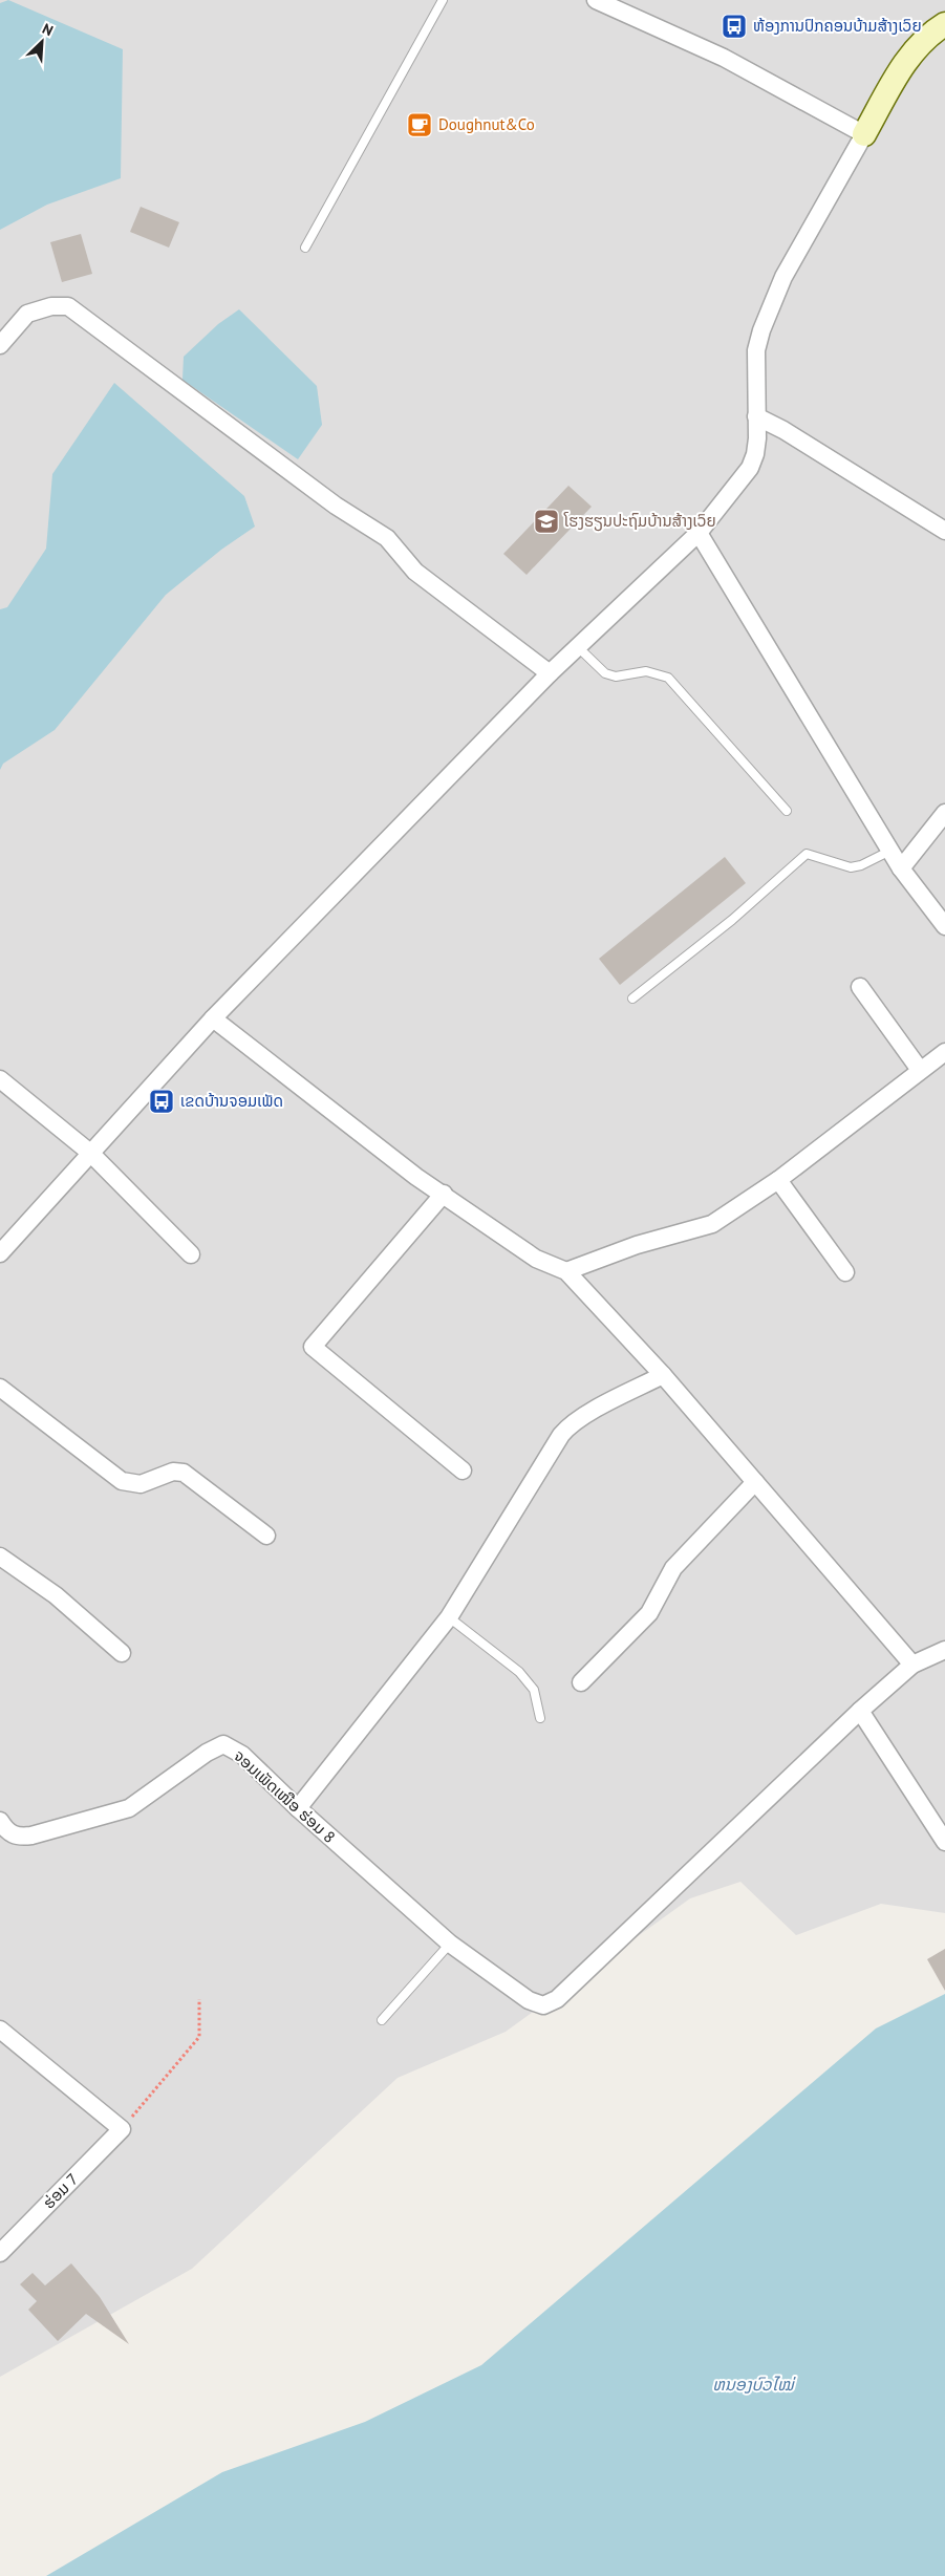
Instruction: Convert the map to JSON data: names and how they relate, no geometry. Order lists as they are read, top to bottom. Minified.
{"streets":{"street":["ຈອມເພັດເໜືອ ຮ່ອມ 8","ຮ່ອມ 7"]},"water":["ຫນອງບົວໄໝ່"],"places":{"bus stop":["ຫ້ອງການປົກຄອນບ້າມສ້າງເວົຍ","ເຂດບ້ານຈອມເພັດ"],"cafe":["Doughnut&Co"],"school or university":["ໂຮງຮຽນປະຖົມບ້ານສ້າງເວົຍ"]},"north":"top right"}
